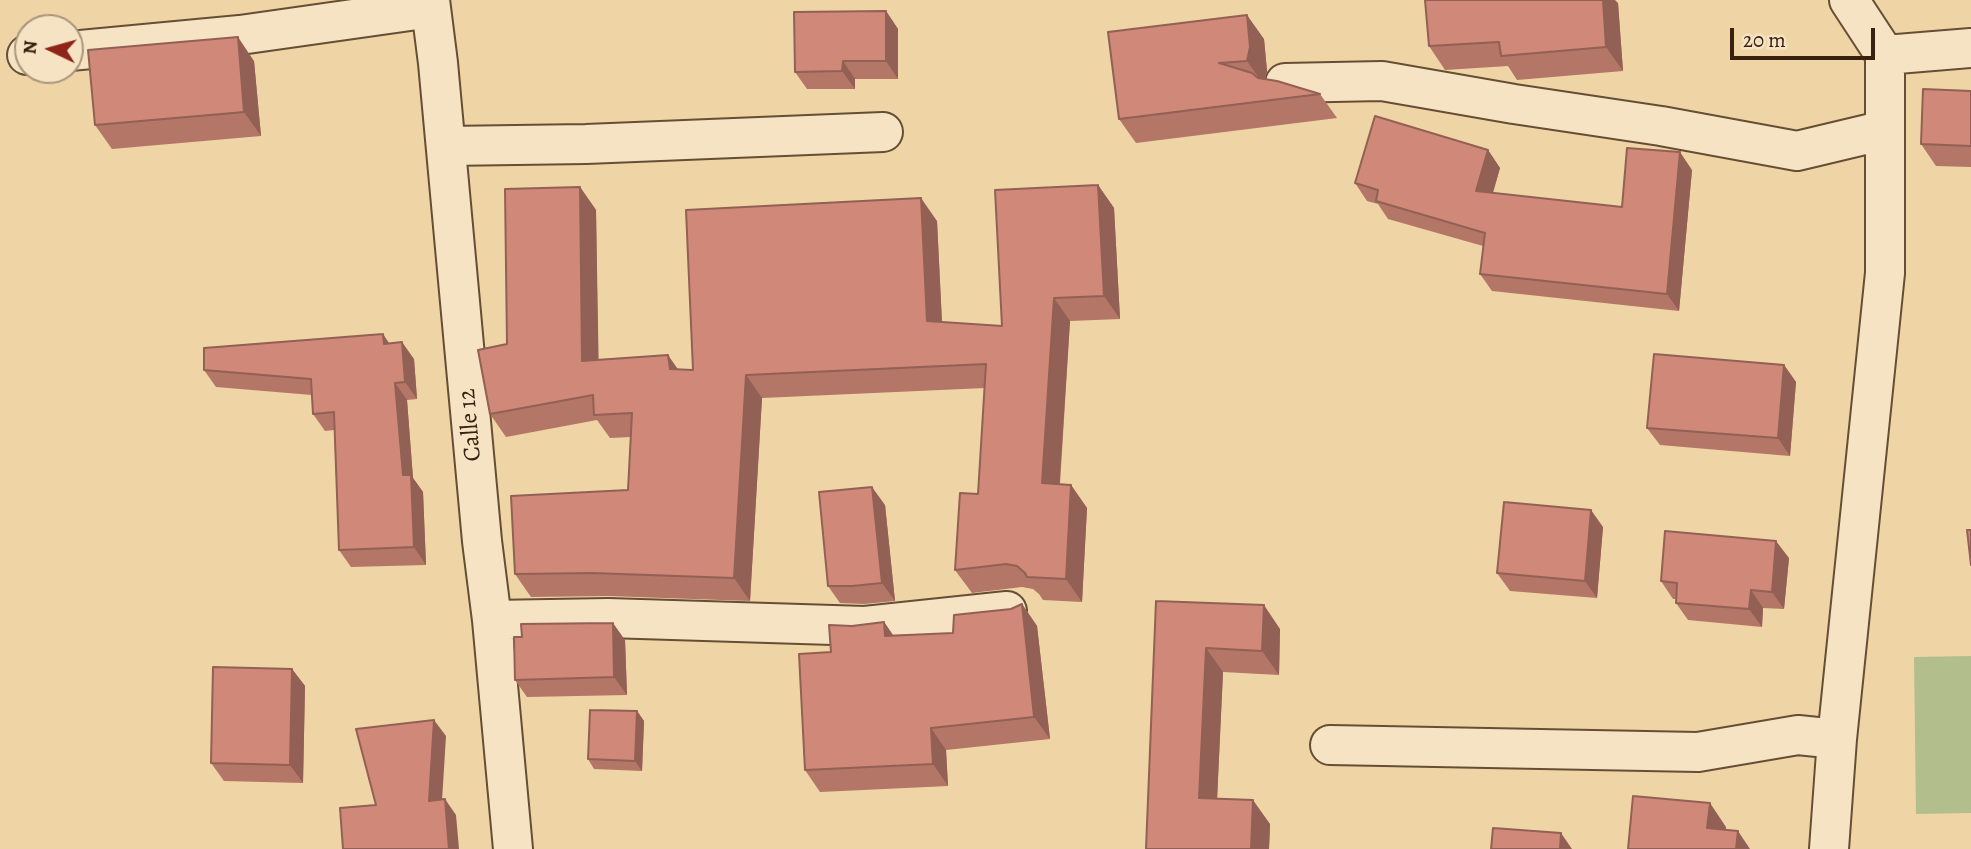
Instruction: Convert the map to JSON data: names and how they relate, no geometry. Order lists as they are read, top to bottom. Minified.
{"streets":{"street":["Calle 12"]},"scale_bar":"20 m","north":"left"}
